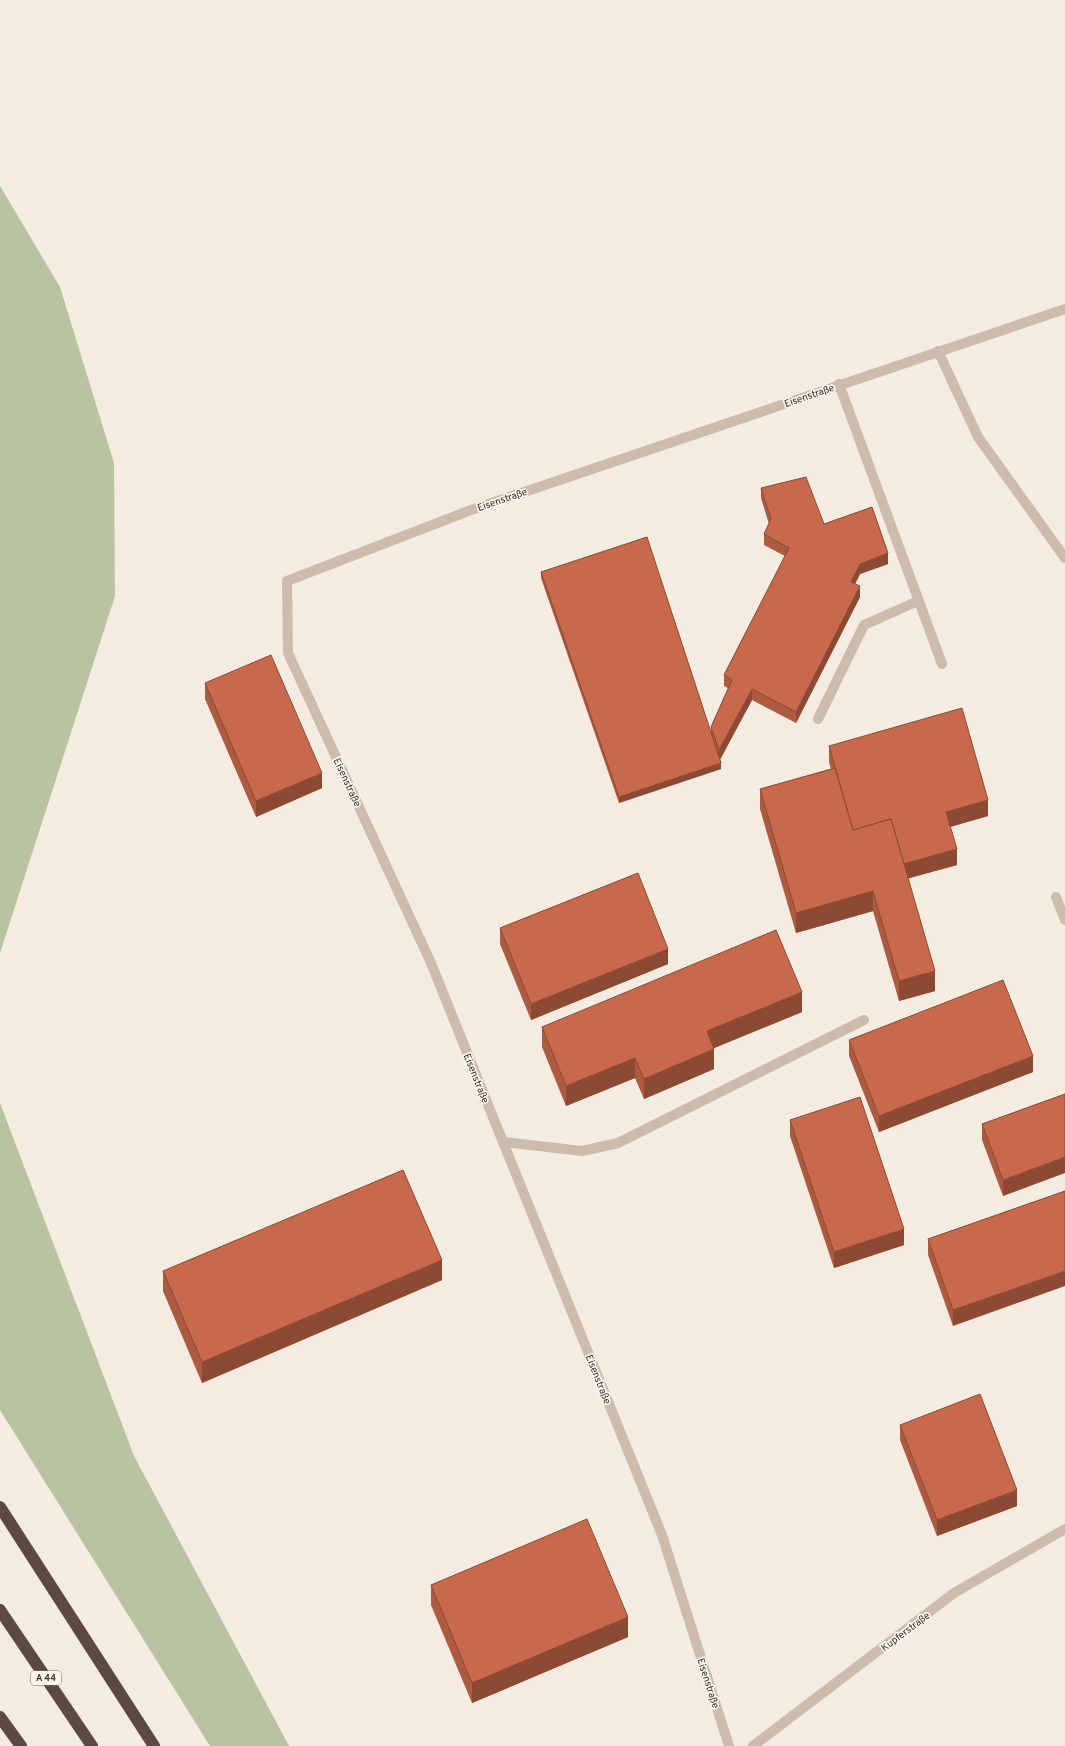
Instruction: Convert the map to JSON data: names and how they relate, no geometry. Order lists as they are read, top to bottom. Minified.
{"streets":{"highway":["A 44"],"street":["Eisenstraße","Kupferstraße"]}}
